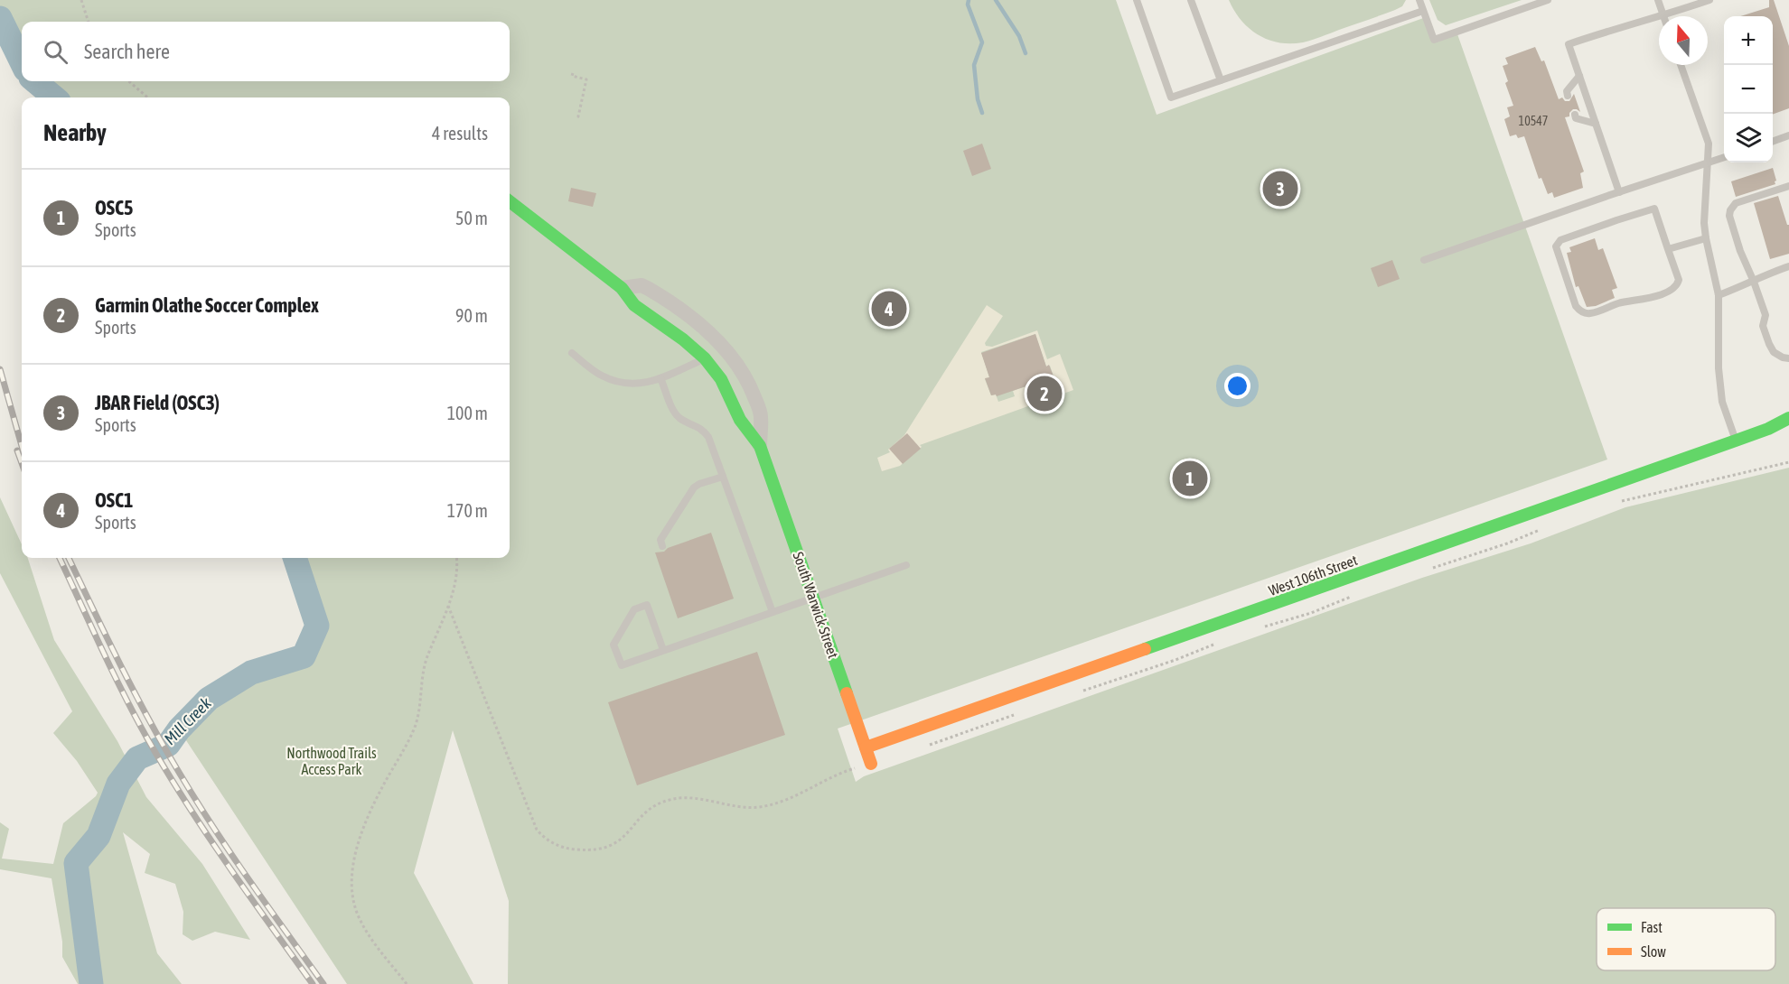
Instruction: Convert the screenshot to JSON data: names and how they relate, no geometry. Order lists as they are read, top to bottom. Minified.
{"streets":{"street":["West 106th Street","South Warwick Street"]},"crossings":[["West 106th Street","South Warwick Street"]],"water":["Mill Creek"],"parks":["Northwood Trails Access Park"],"house_numbers":["10547"],"legend":["Fast","Slow"],"north":"top","page":{"map_buttons":["+","−"],"search":"Search here","heading":["Nearby","4 results"],"list":[{"mark":"1","name":"OSC5","note":"Sports","value":"50 m"},{"mark":"2","name":"Garmin Olathe Soccer Complex","note":"Sports","value":"90 m"},{"mark":"3","name":"JBAR Field (OSC3)","note":"Sports","value":"100 m"},{"mark":"4","name":"OSC1","note":"Sports","value":"170 m"}],"pins":["3","4","2","1"]}}
